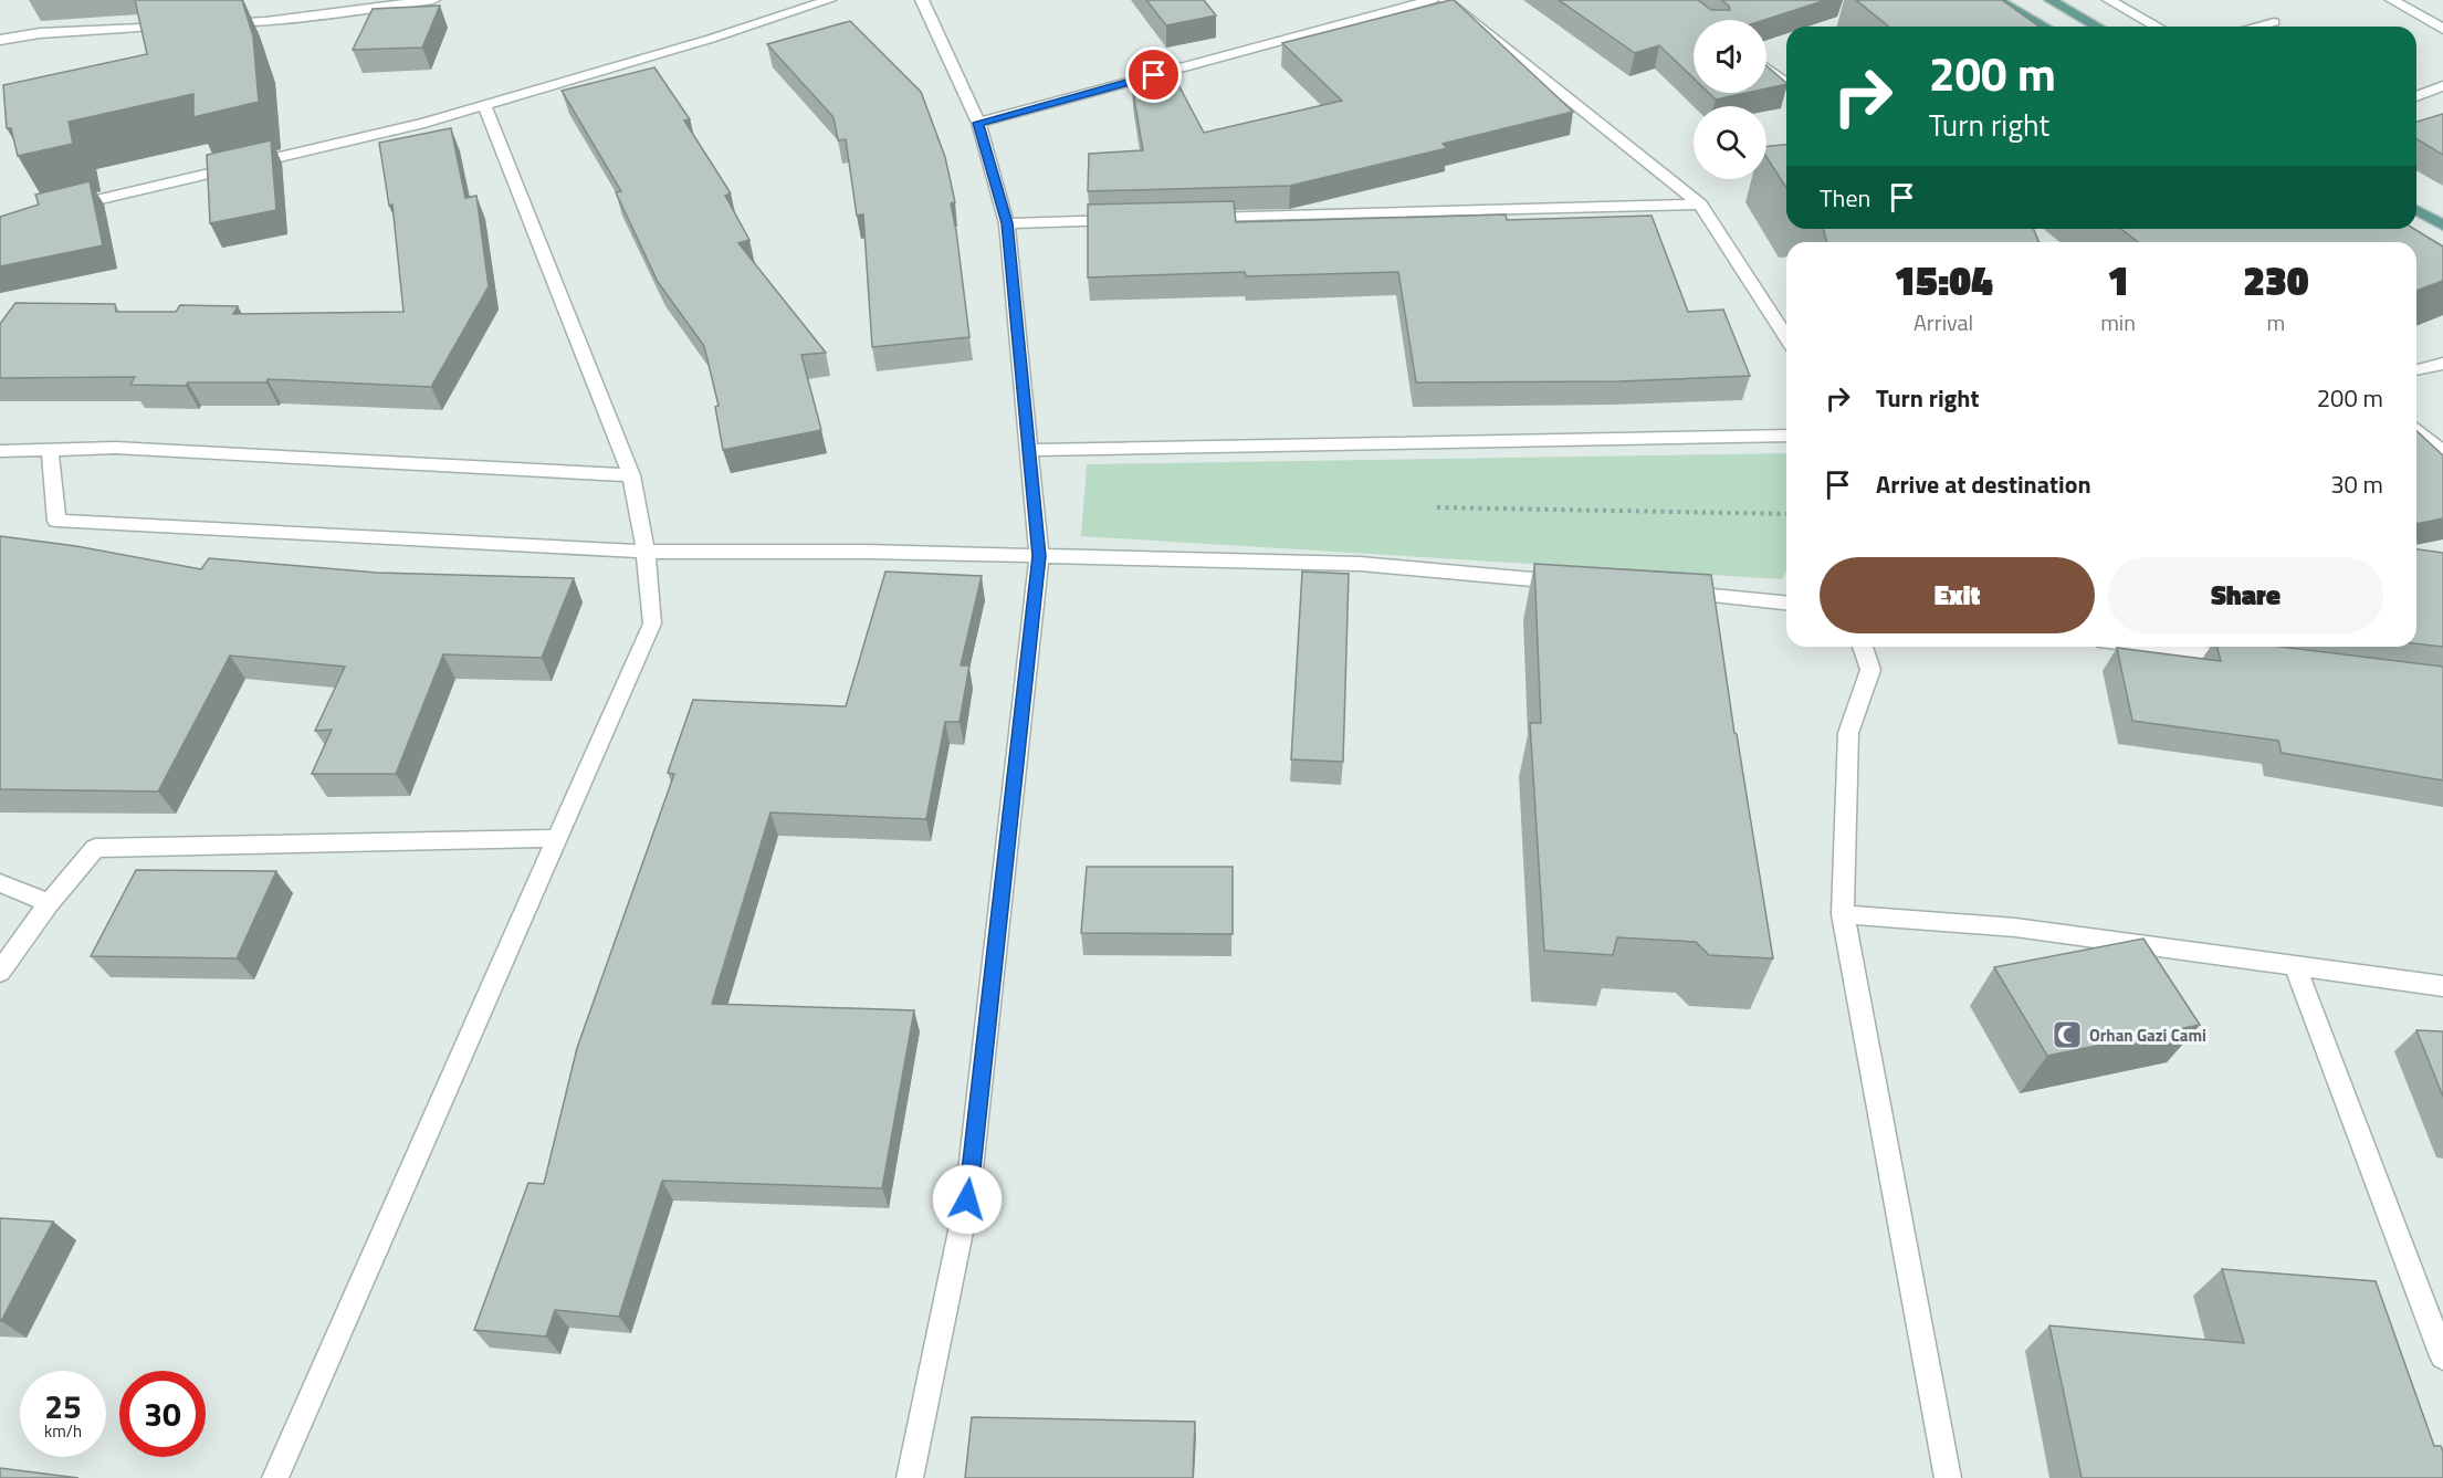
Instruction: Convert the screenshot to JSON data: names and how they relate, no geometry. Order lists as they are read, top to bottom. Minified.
{"places":{"mosque":["Orhan Gazi Cami"]},"page":{"turn":["200 m","Turn right"],"then":"Then","eta":["15:04","Arrival","1","min","230","m"],"list":[{"name":"Turn right","value":"200 m"},{"name":"Arrive at destination","value":"30 m"}],"buttons":["Exit","Share"],"speed":"25 km/h","limit":"30"}}
